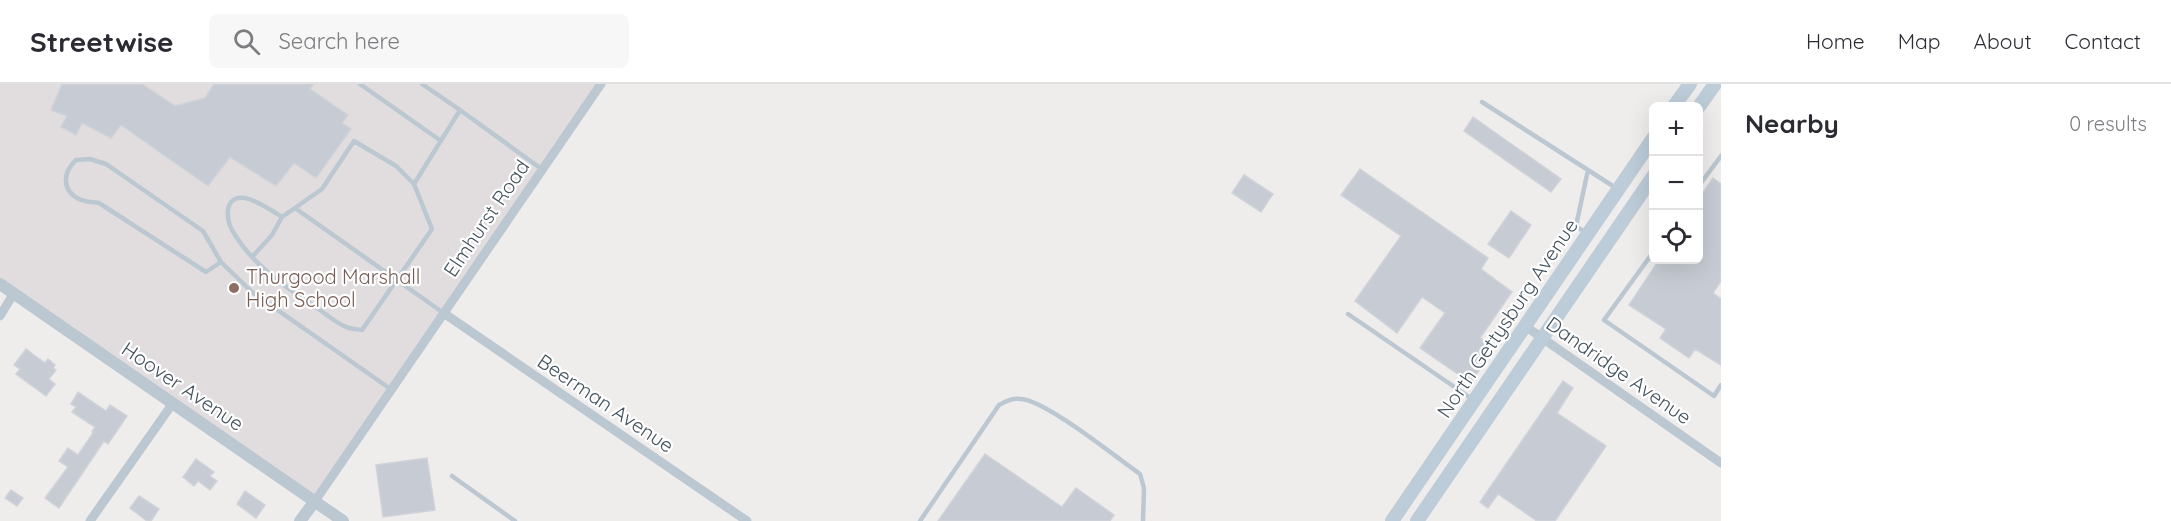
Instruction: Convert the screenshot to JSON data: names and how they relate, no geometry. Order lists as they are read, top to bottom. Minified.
{"streets":{"main road":["North Gettysburg Avenue"],"street":["Elmhurst Road","Dandridge Avenue","Hoover Avenue","Beerman Avenue"]},"crossings":[["Elmhurst Road","Hoover Avenue"],["Elmhurst Road","Beerman Avenue"],["North Gettysburg Avenue","Dandridge Avenue"]],"places":["Thurgood Marshall High School"],"page":{"header":"Streetwise","search":"Search here","nav":["Home","Map","About","Contact"],"heading":["Nearby","0 results"],"map_buttons":["+","−"]}}
